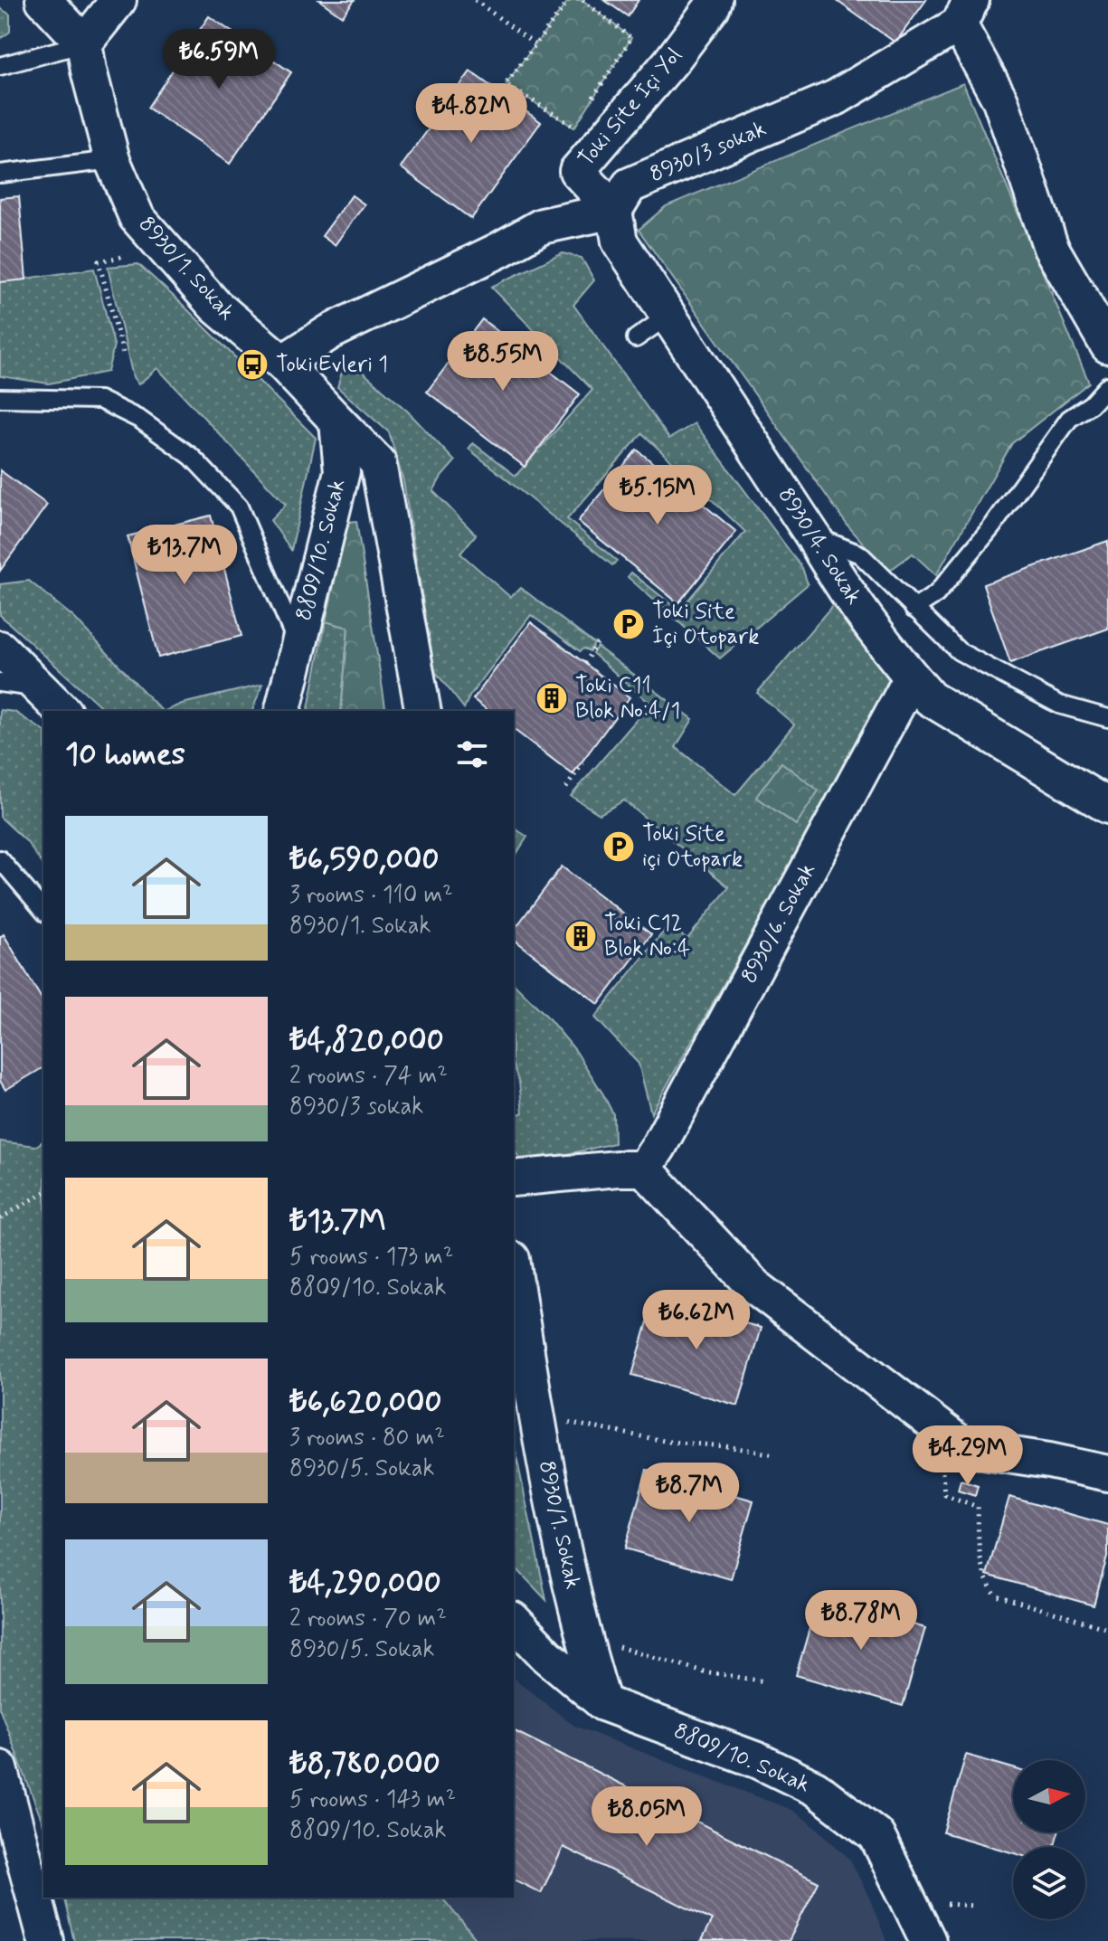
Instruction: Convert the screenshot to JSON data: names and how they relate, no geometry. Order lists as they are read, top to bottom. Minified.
{"streets":{"street":["Toki Site İçi Yol","8930/3 sokak","8930/1. Sokak","8930/4. Sokak","8809/10. Sokak","8930/6. Sokak"]},"crossings":[["Toki Site İçi Yol","8930/3 sokak"],["Toki Site İçi Yol","8930/4. Sokak"],["8930/3 sokak","8930/4. Sokak"],["8930/1. Sokak","8809/10. Sokak"],["8930/4. Sokak","8930/6. Sokak"]],"places":{"bus stop":["Toki Evleri 1"],"parking":["Toki Site İçi Otopark","Toki Site içi Otopark"],"building":["Toki C11 Blok No:4/1","Toki C12 Blok No:4"]},"north":"right","page":{"price":["₺6.59M","₺4.82M","₺8.55M","₺5.15M","₺13.7M","₺6.62M","₺4.29M","₺8.7M","₺8.78M","₺8.05M"],"heading":"10 homes","list":[{"name":"₺6,590,000","note":"3 rooms · 110 m² · 8930/1. Sokak"},{"name":"₺4,820,000","note":"2 rooms · 74 m² · 8930/3 sokak"},{"name":"₺13.7M","note":"5 rooms · 173 m² · 8809/10. Sokak"},{"name":"₺6,620,000","note":"3 rooms · 80 m² · 8930/5. Sokak"},{"name":"₺4,290,000","note":"2 rooms · 70 m² · 8930/5. Sokak"},{"name":"₺8,780,000","note":"5 rooms · 143 m² · 8809/10. Sokak"}]}}
